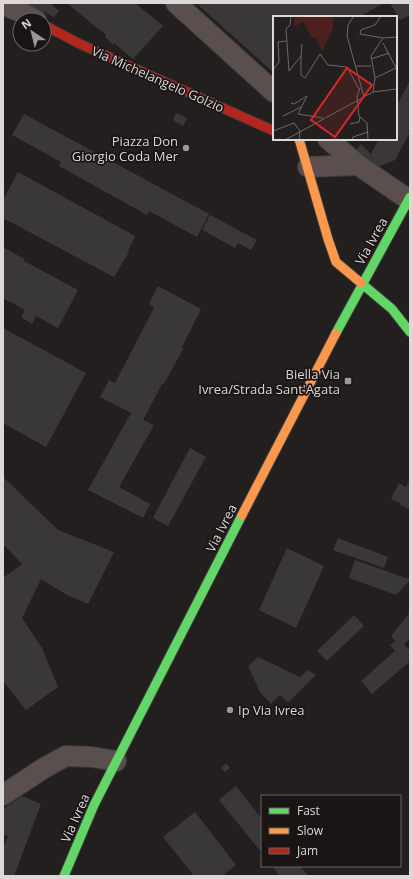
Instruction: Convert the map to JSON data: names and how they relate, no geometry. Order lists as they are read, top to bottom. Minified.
{"streets":{"main road":["Via Michelangelo Golzio","Via Ivrea"]},"places":{"other":["Piazza Don Giorgio Coda Mer","Ip Via Ivrea"],"transit":["Biella Via Ivrea/Strada Sant'Agata"]},"legend":["Fast","Slow","Jam"],"north":"top left"}
